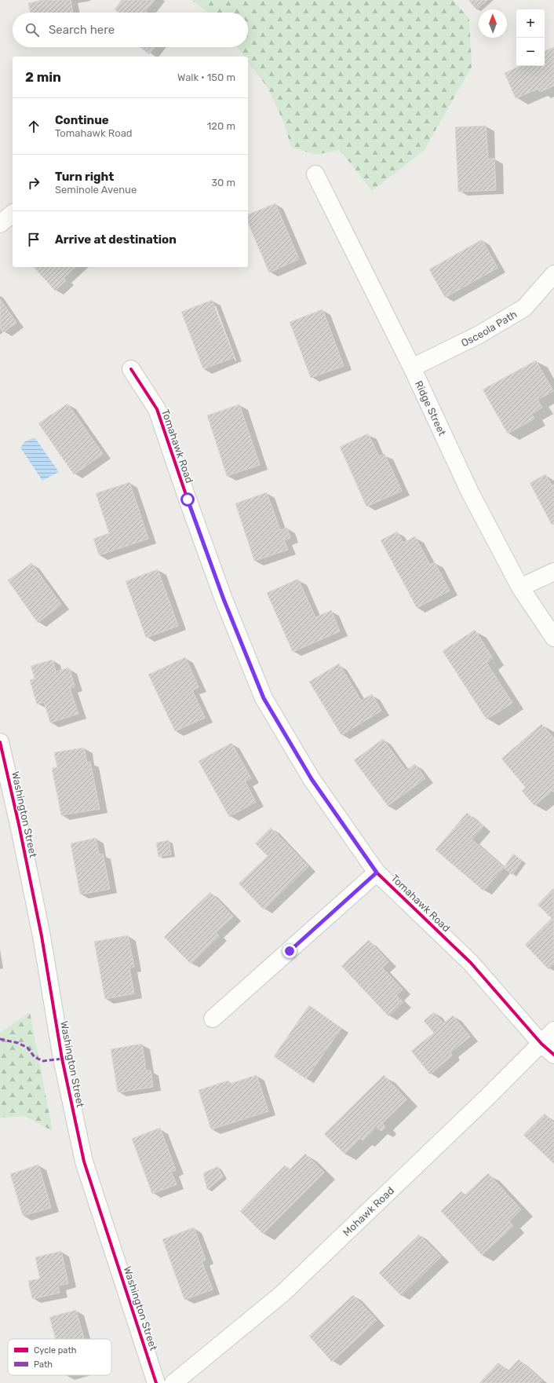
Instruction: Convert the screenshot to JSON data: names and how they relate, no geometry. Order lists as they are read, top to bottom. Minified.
{"streets":{"street":["Osceola Path","Ridge Street","Tomahawk Road","Washington Street","Mohawk Road"]},"crossings":[["Osceola Path","Ridge Street"],["Tomahawk Road","Mohawk Road"]],"legend":["Cycle path","Path"],"north":"top","page":{"map_buttons":["+","−"],"search":"Search here","heading":["2 min","Walk · 150 m"],"list":[["Continue","Tomahawk Road","120 m"],["Turn right","Seminole Avenue","30 m"],"Arrive at destination"]}}
